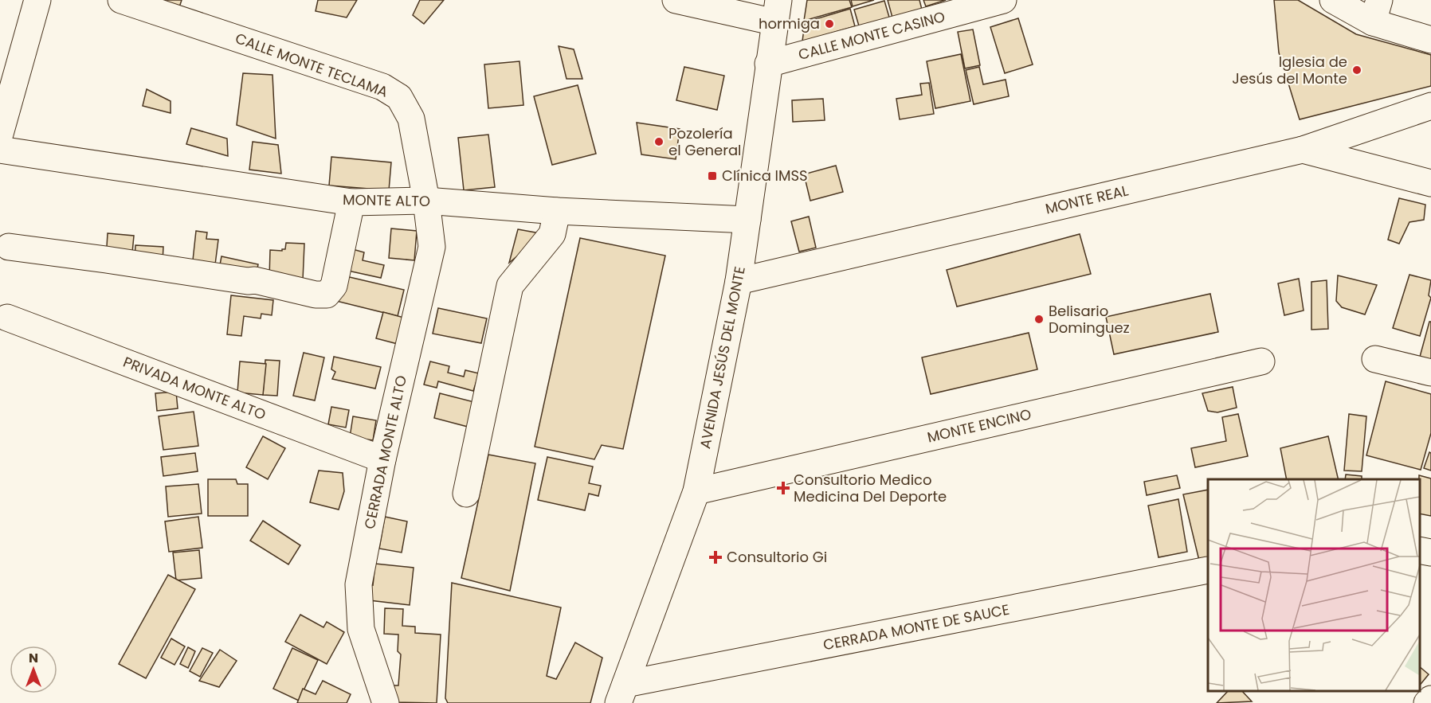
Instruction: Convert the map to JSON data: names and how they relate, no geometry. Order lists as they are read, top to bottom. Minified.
{"streets":{"street":["CALLE MONTE CASINO","CALLE MONTE TECLAMA","MONTE REAL","MONTE ALTO","AVENIDA JESÚS DEL MONTE","PRIVADA MONTE ALTO","MONTE ENCINO","CERRADA MONTE ALTO","CERRADA MONTE DE SAUCE"]},"crossings":[["CALLE MONTE CASINO","AVENIDA JESÚS DEL MONTE"],["CALLE MONTE TECLAMA","MONTE ALTO"],["CALLE MONTE TECLAMA","CERRADA MONTE ALTO"],["MONTE REAL","AVENIDA JESÚS DEL MONTE"],["MONTE ALTO","AVENIDA JESÚS DEL MONTE"],["MONTE ALTO","CERRADA MONTE ALTO"],["AVENIDA JESÚS DEL MONTE","MONTE ENCINO"],["AVENIDA JESÚS DEL MONTE","CERRADA MONTE DE SAUCE"],["PRIVADA MONTE ALTO","CERRADA MONTE ALTO"]],"places":{"other":["hormiga","Iglesia de Jesús del Monte","Pozolería el General","Belisario Dominguez"],"transit":["Clínica IMSS"],"health":["Consultorio Medico Medicina Del Deporte","Consultorio Gi"]},"north":"top"}
